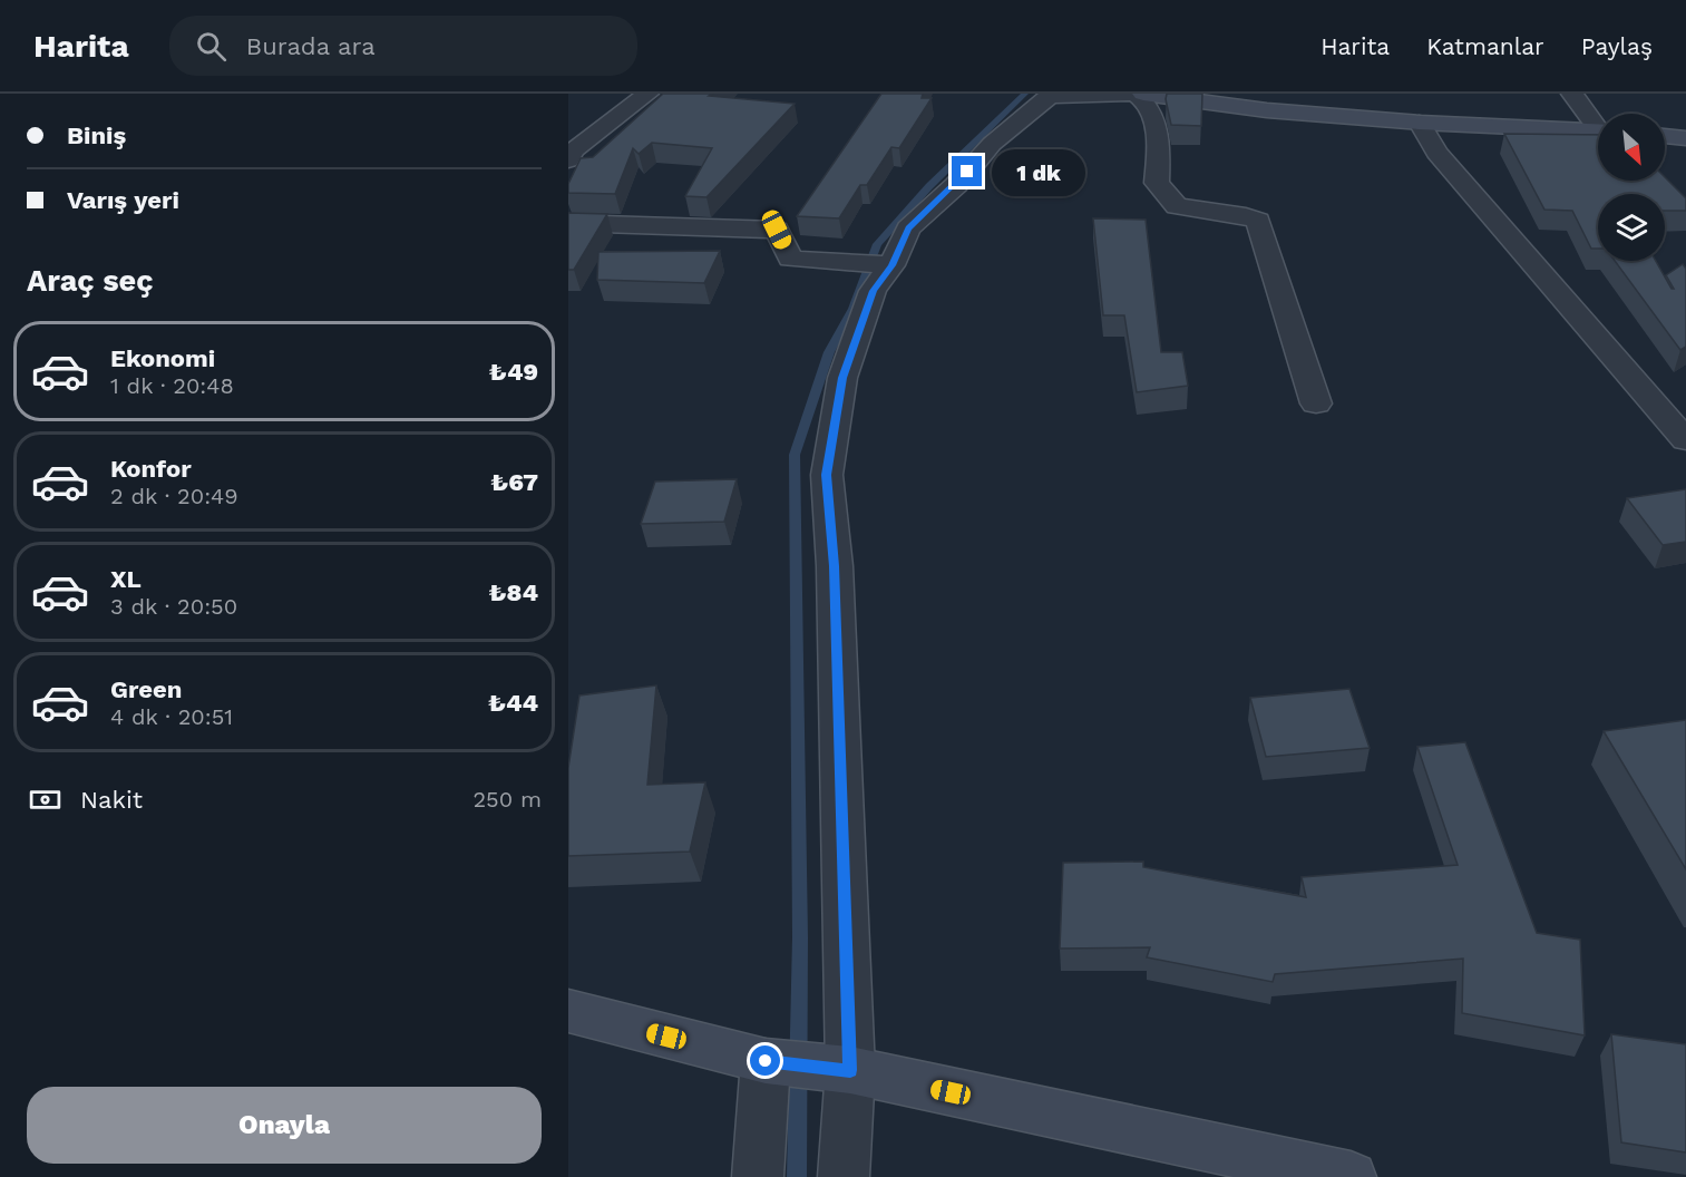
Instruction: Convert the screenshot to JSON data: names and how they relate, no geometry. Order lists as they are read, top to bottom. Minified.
{"north":"bottom right","page":{"header":"Harita","search":"Burada ara","nav":["Harita","Katmanlar","Paylaş"],"banner":["Biniş","Varış yeri"],"bubble":"1 dk","heading":"Araç seç","list":[{"name":"Ekonomi","note":"1 dk · 20:48","value":"₺49"},{"name":"Konfor","note":"2 dk · 20:49","value":"₺67"},{"name":"XL","note":"3 dk · 20:50","value":"₺84"},{"name":"Green","note":"4 dk · 20:51","value":"₺44"}],"pay":["Nakit","250 m"],"buttons":"Onayla"}}
